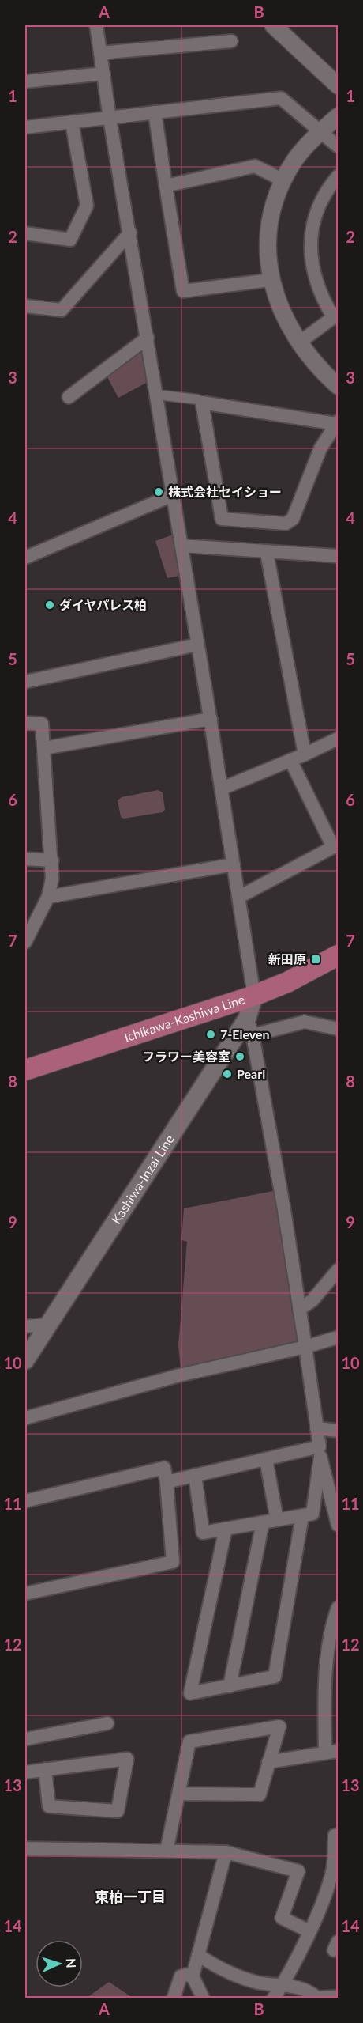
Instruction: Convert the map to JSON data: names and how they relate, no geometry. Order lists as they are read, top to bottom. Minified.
{"streets":{"main road":["Ichikawa-Kashiwa Line","Kashiwa-Inzai Line"]},"crossings":[["Ichikawa-Kashiwa Line","Kashiwa-Inzai Line"]],"districts":["東柏一丁目"],"places":{"other":["株式会社セイショー","ダイヤパレス柏","7-Eleven","フラワー美容室","Pearl"],"transit":["新田原"]},"north":"right","grid":{"columns":["A","B"],"rows":["1","2","3","4","5","6","7","8","9","10","11","12","13","14"]}}
